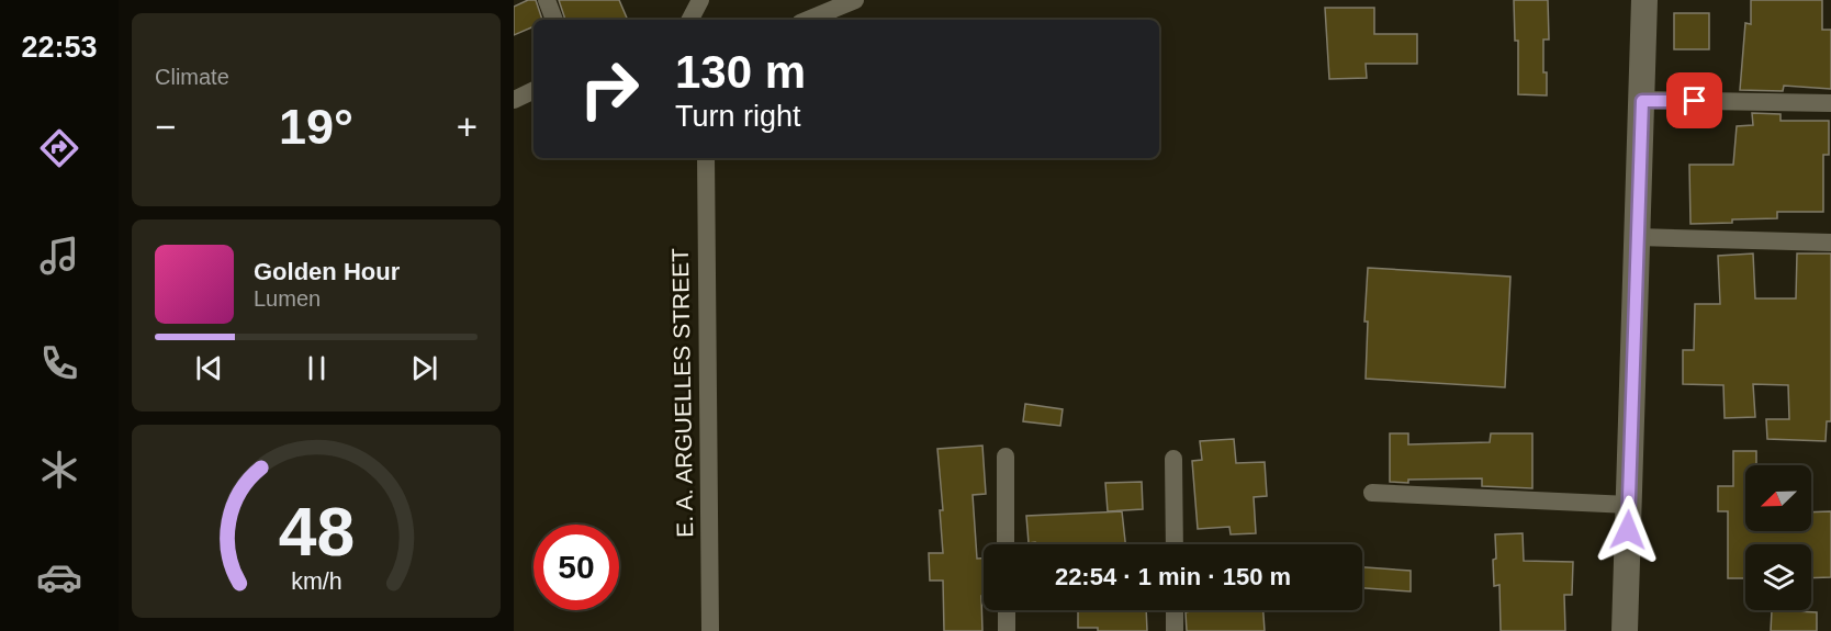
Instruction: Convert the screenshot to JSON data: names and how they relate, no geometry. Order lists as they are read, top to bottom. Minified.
{"streets":{"street":["E. A. ARGUELLES STREET"]},"north":"bottom left","page":{"tabs":"22:53","tile":"Climate","turn":["130 m","Turn right"],"heat":["−","19°","+"],"song":["Golden Hour","Lumen"],"limit":"50","trip":"22:54 · 1 min · 150 m","gauge":["48","km/h"]}}
